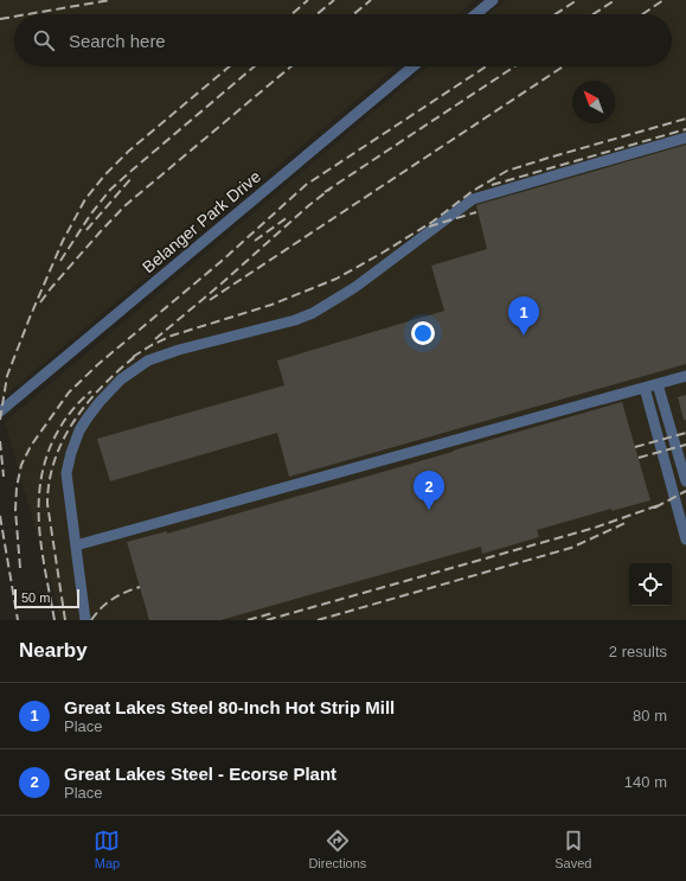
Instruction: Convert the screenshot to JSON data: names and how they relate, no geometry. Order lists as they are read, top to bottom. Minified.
{"streets":{"street":["Belanger Park Drive"]},"scale_bar":"50 m","north":"top left","page":{"search":"Search here","pins":["1","2"],"scale":"50 m","heading":["Nearby","2 results"],"list":[{"mark":"1","name":"Great Lakes Steel 80-Inch Hot Strip Mill","note":"Place","value":"80 m"},{"mark":"2","name":"Great Lakes Steel - Ecorse Plant","note":"Place","value":"140 m"}],"nav":["Map","Directions","Saved"]}}
